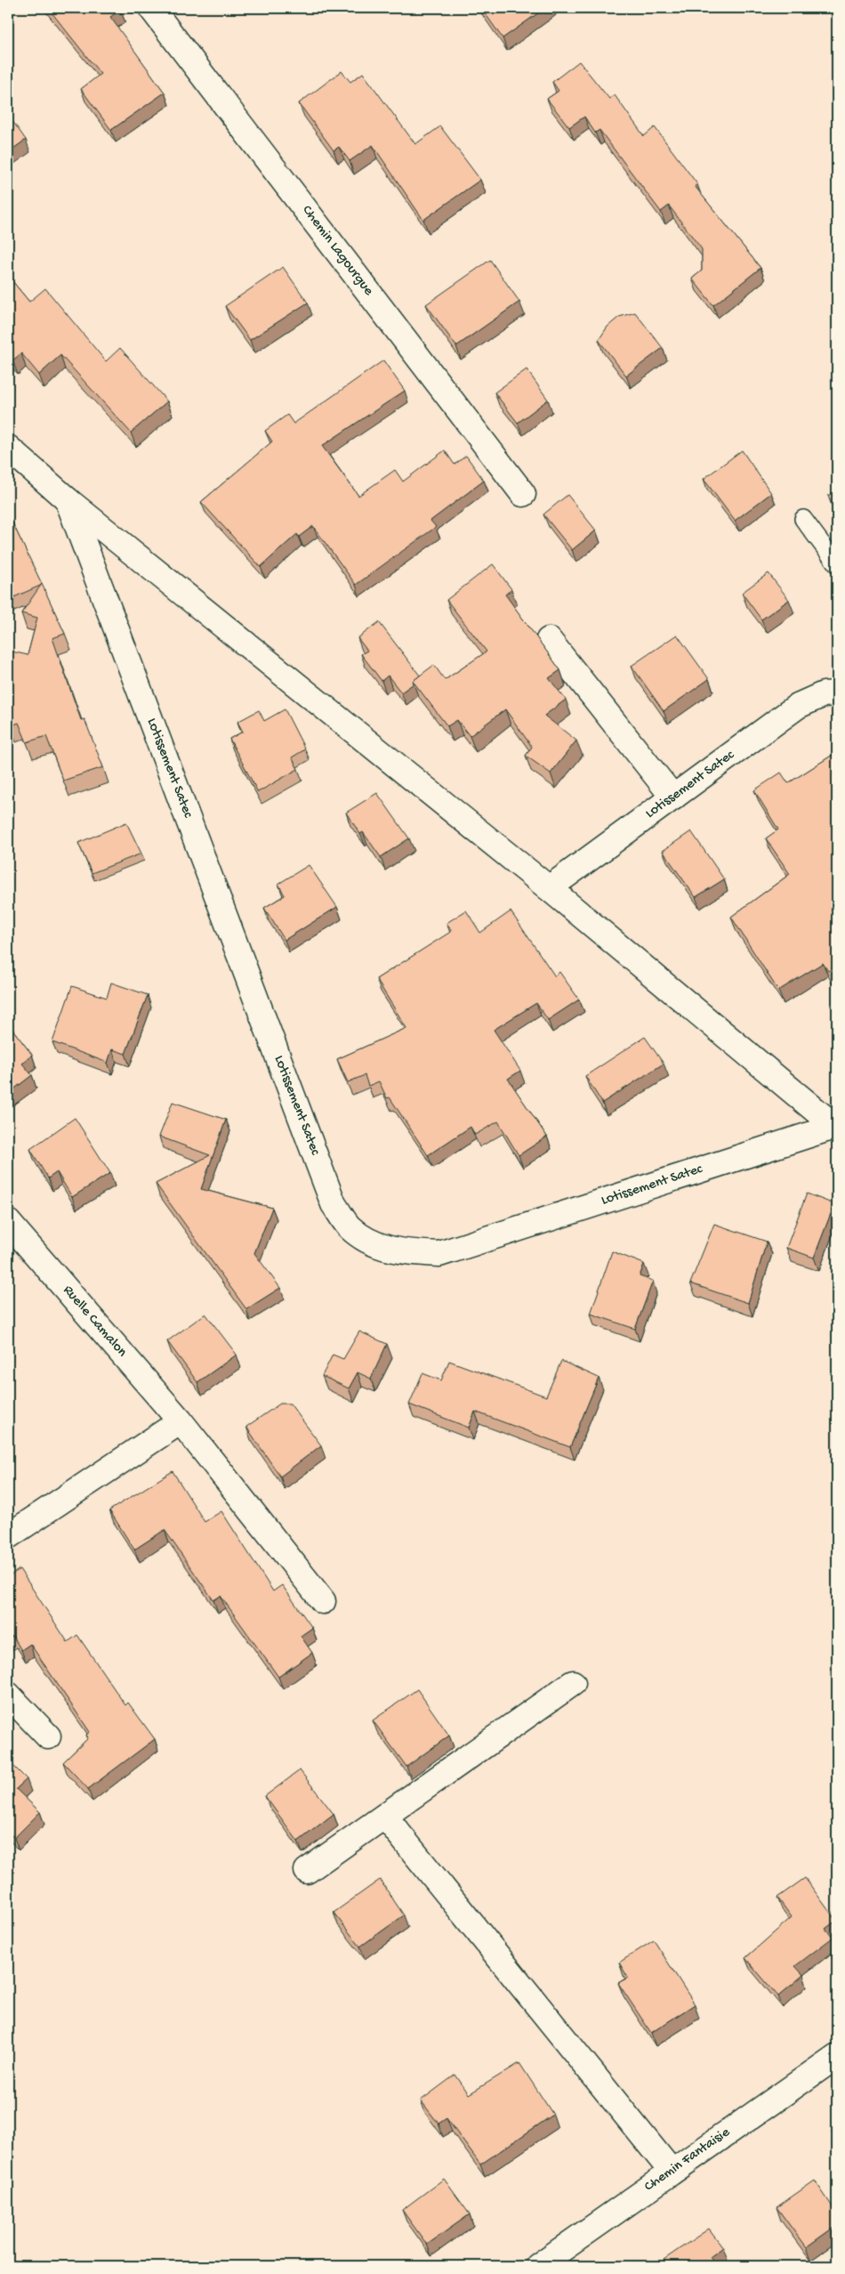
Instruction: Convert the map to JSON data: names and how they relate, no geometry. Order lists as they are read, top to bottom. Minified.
{"streets":{"street":["Chemin Lagourgue","Lotissement Satec","Ruelle Camalon","Chemin Fantaisie"]}}
